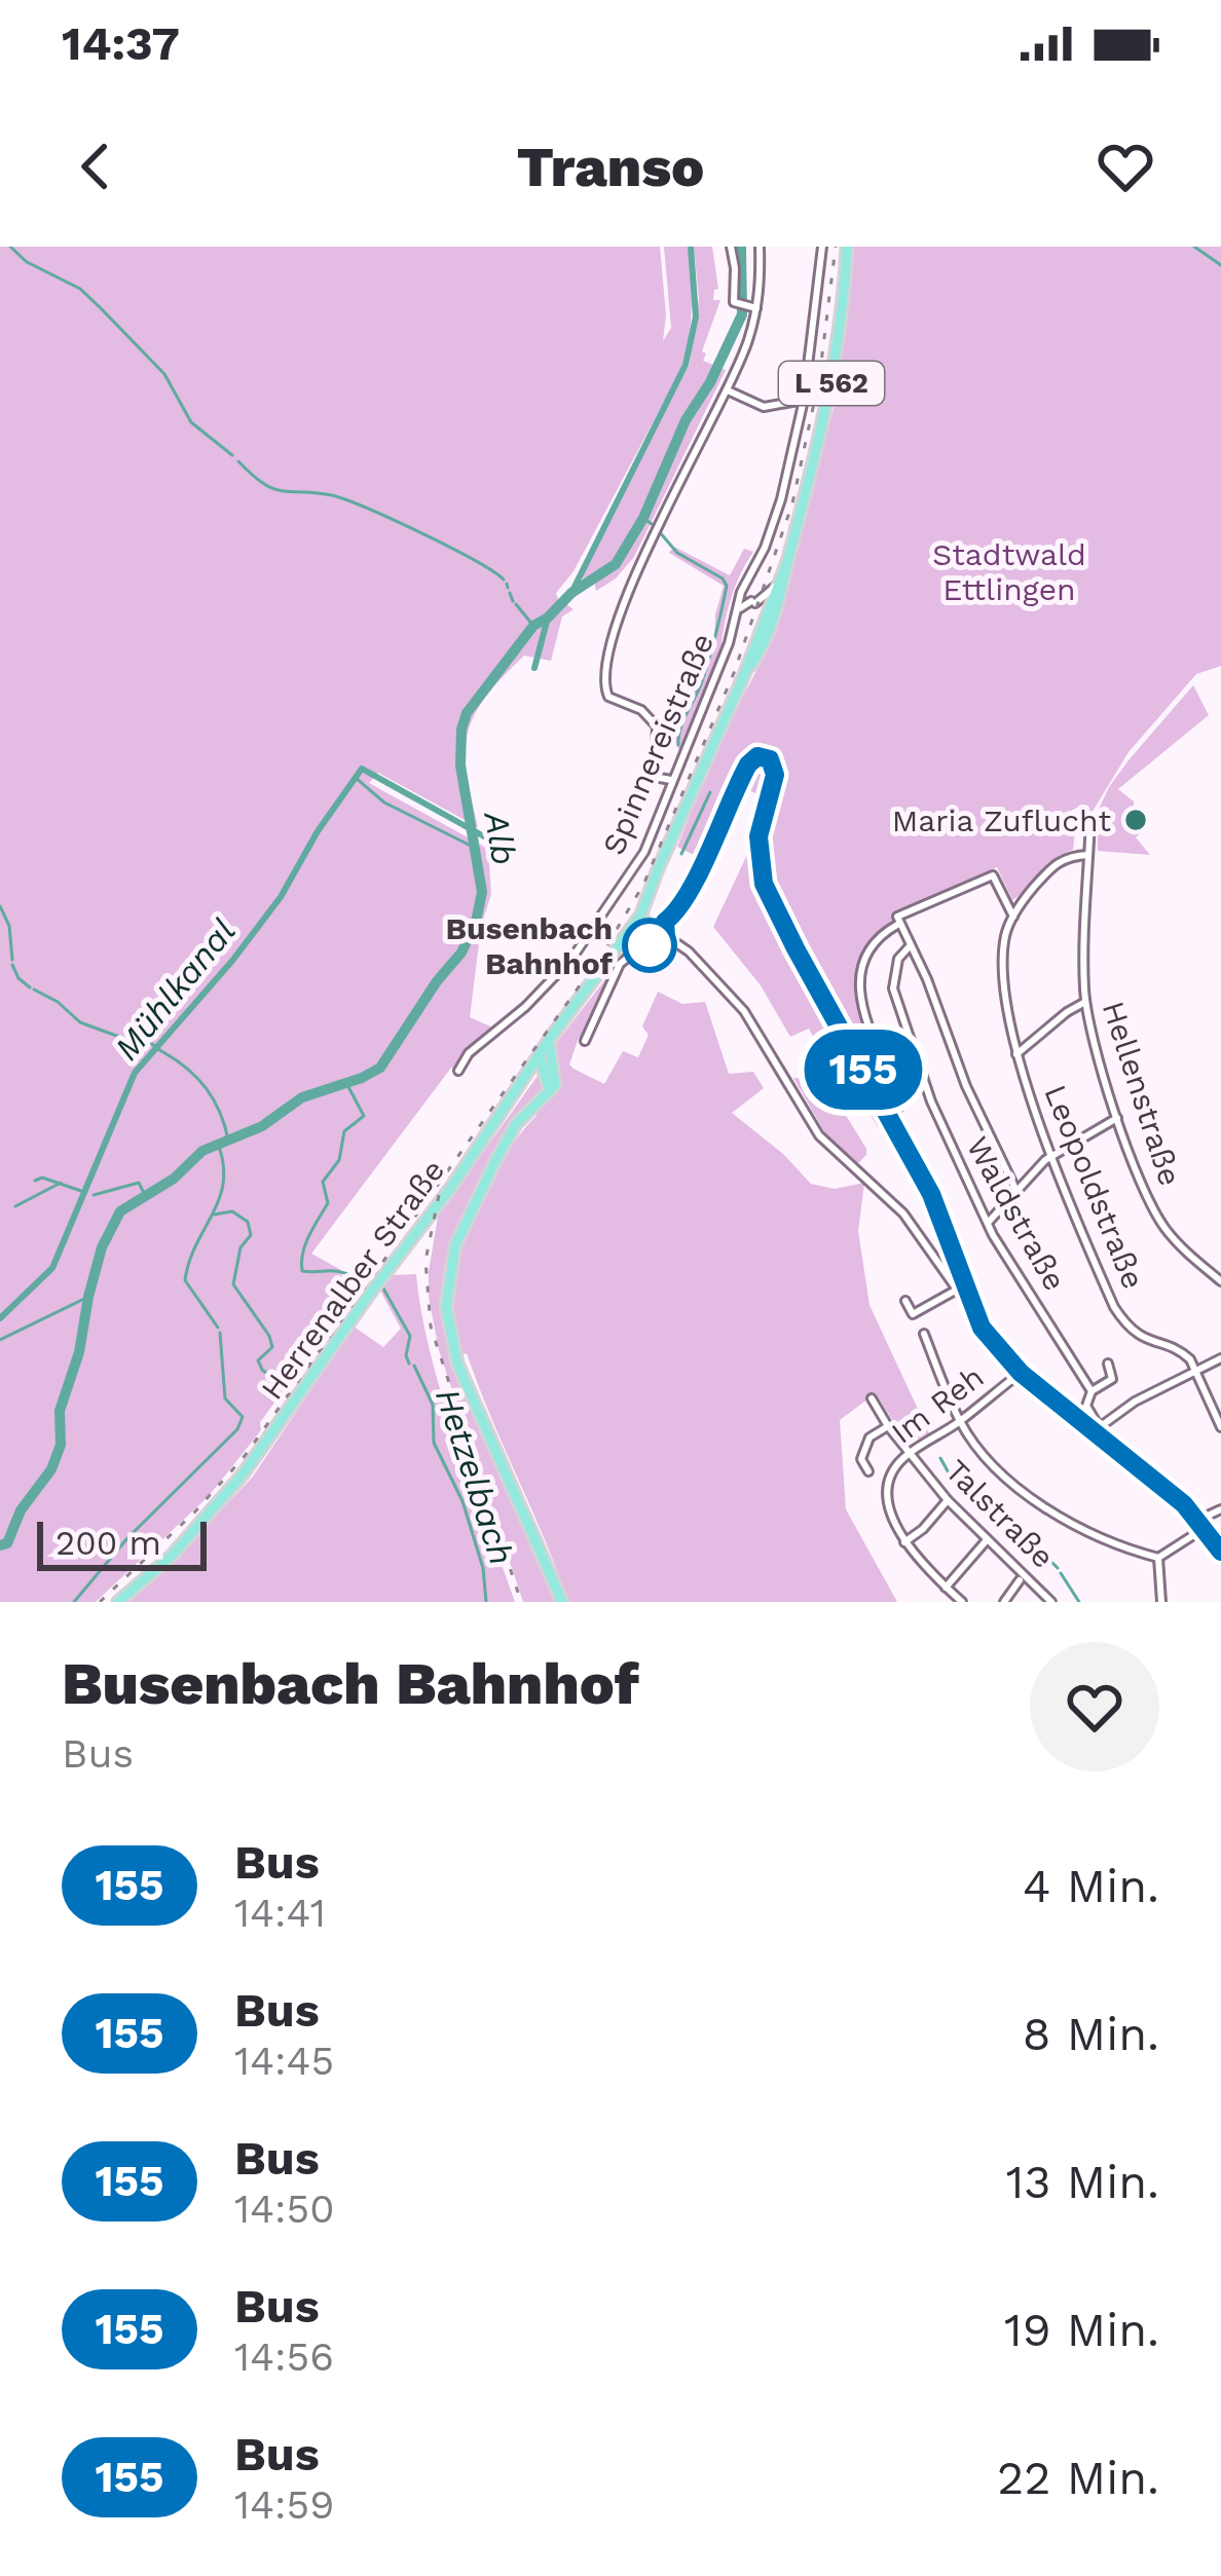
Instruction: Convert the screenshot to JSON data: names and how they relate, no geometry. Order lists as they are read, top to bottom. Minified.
{"streets":{"main road":["L 562","Herrenalber Straße"],"street":["Spinnereistraße","Hellenstraße","Leopoldstraße","Waldstraße","Im Reh","Talstraße"]},"crossings":[["L 562","Spinnereistraße"],["L 562","Herrenalber Straße"],["Hellenstraße","Leopoldstraße"],["Im Reh","Talstraße"]],"water":["Alb","Mühlkanal","Hetzelbach"],"parks":["Stadtwald Ettlingen"],"places":["Maria Zuflucht","Busenbach Bahnhof"],"lines":["bus line 155"],"scale_bar":"200 m","page":{"status":"14:37","header":"Transo","on_map":"155","scale":"200 m","heading":["Busenbach Bahnhof","Bus"],"list":[{"mark":"155","name":"Bus","note":"14:41","value":"4 Min."},{"mark":"155","name":"Bus","note":"14:45","value":"8 Min."},{"mark":"155","name":"Bus","note":"14:50","value":"13 Min."},{"mark":"155","name":"Bus","note":"14:56","value":"19 Min."},{"mark":"155","name":"Bus","note":"14:59","value":"22 Min."}]}}
